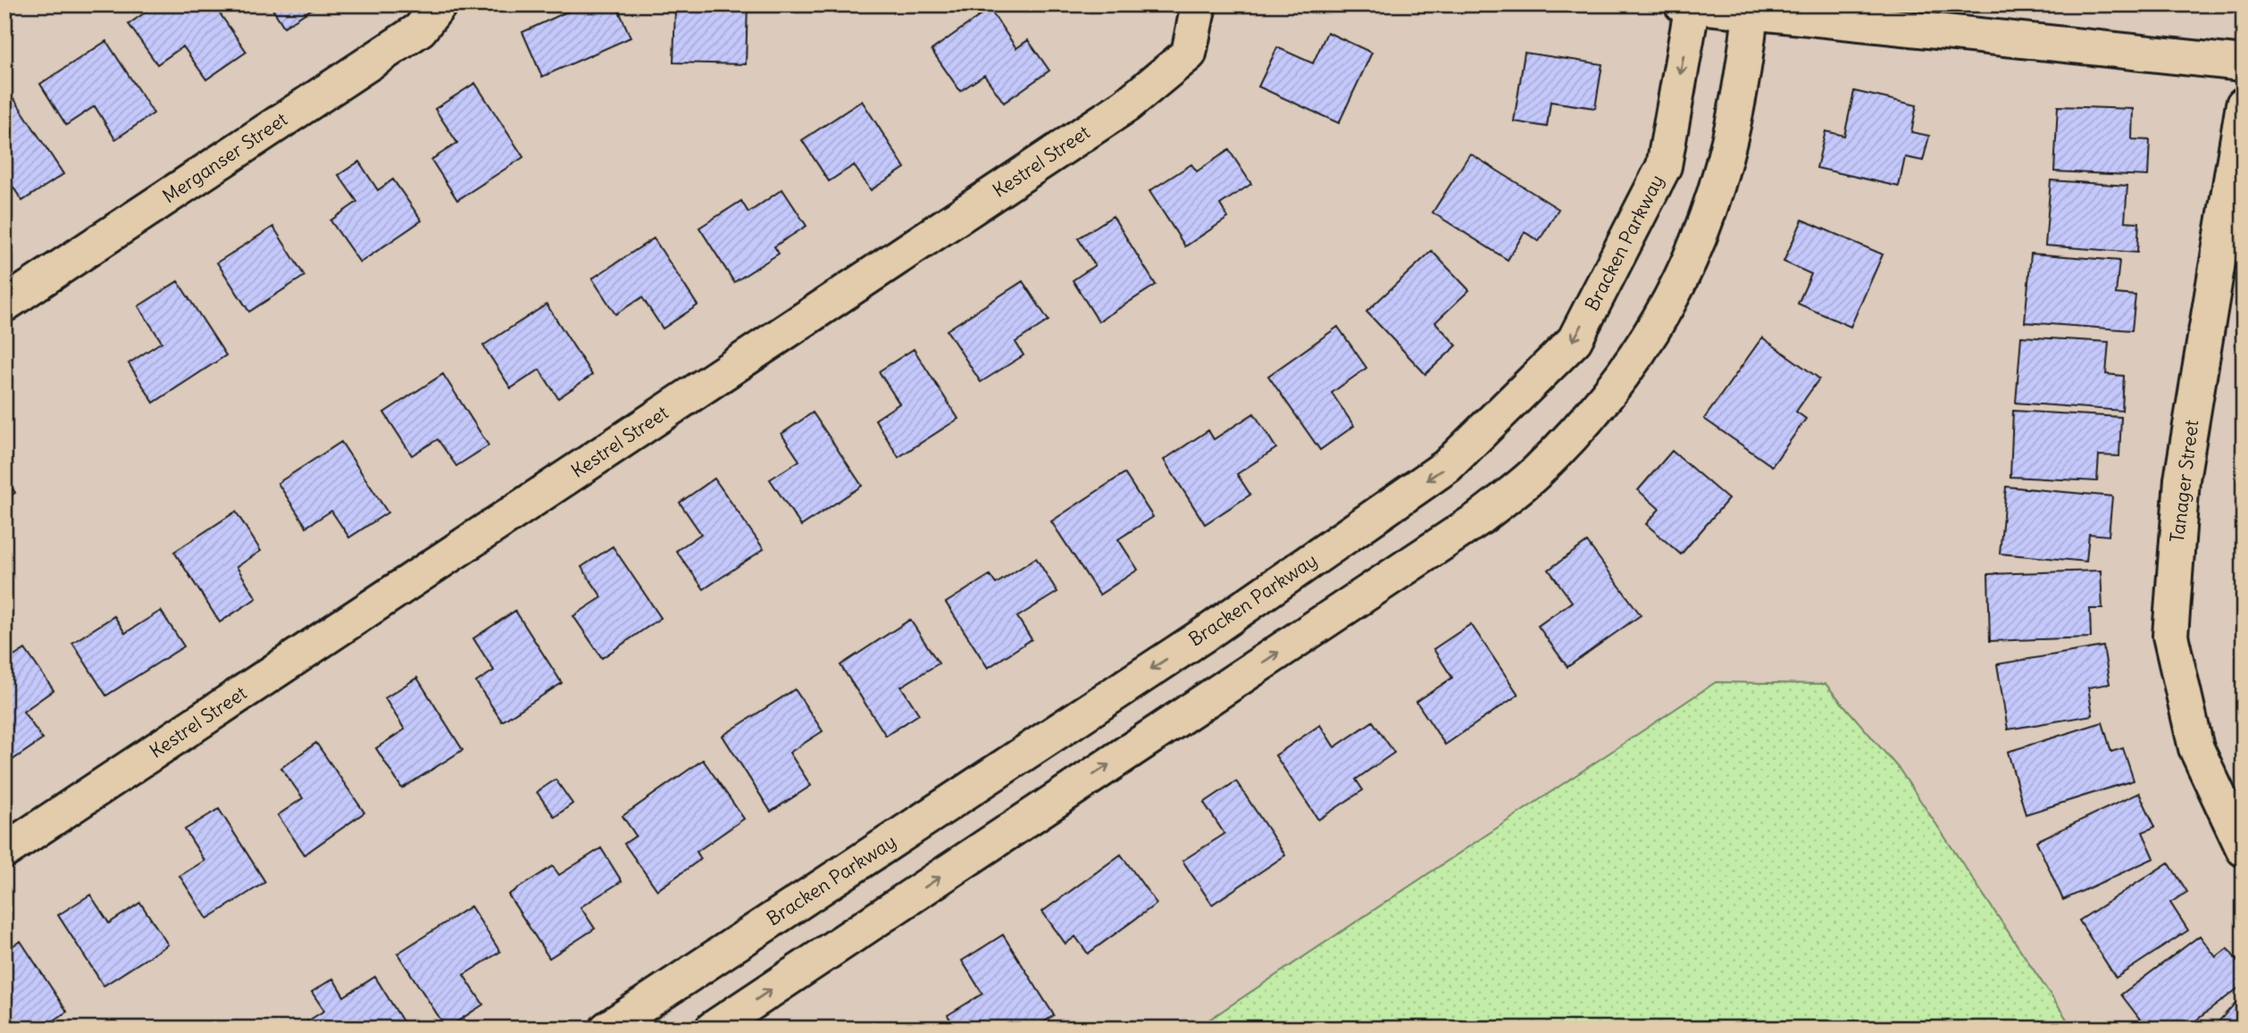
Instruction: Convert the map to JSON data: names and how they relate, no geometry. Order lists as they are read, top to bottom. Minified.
{"streets":{"street":["Merganser Street","Kestrel Street","Bracken Parkway","Tanager Street"]}}
